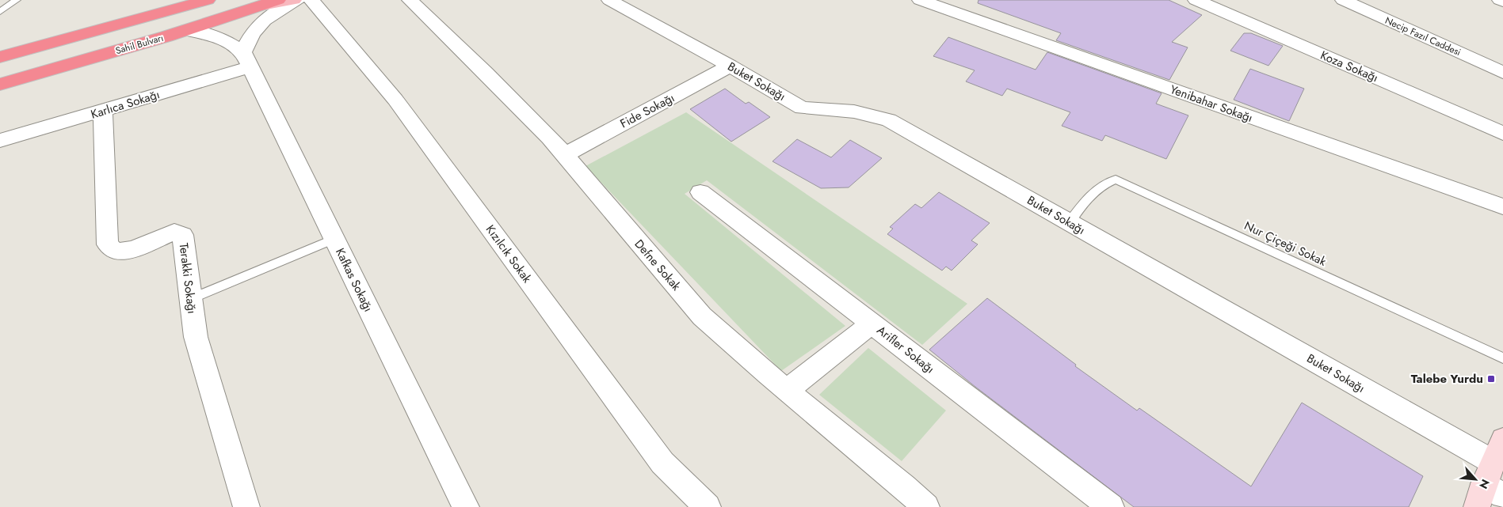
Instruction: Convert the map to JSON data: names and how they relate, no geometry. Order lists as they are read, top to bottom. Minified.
{"streets":{"highway":["Sahil Bulvarı"],"street":["Necip Fazıl Caddesi","Koza Sokağı","Buket Sokağı","Yenibahar Sokağı","Karlıca Sokağı","Fide Sokağı","Kızılcık Sokak","Defne Sokak","Terakki Sokağı","Kafkas Sokağı","Arifler Sokağı"],"lane":["Nur Çiçeği Sokak"]},"crossings":[["Buket Sokağı","Fide Sokağı"],["Buket Sokağı","Nur Çiçeği Sokak"],["Karlıca Sokağı","Terakki Sokağı"],["Karlıca Sokağı","Kafkas Sokağı"],["Fide Sokağı","Defne Sokak"]],"places":{"transit":["Talebe Yurdu"]},"north":"bottom right"}
